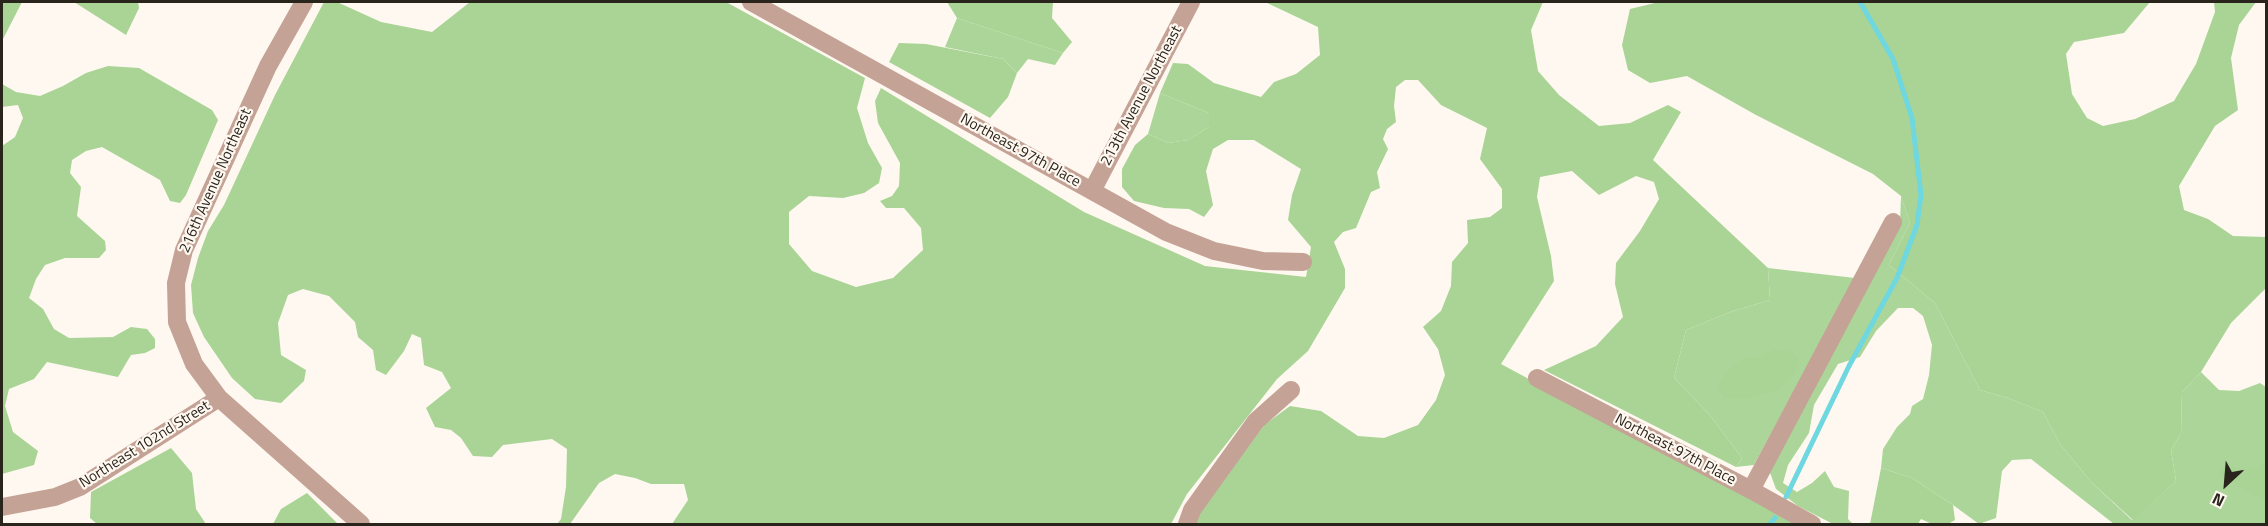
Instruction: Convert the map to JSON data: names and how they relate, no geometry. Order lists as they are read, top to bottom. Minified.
{"streets":{"street":["213th Avenue Northeast","Northeast 97th Place","216th Avenue Northeast","Northeast 102nd Street"]},"crossings":[["213th Avenue Northeast","Northeast 97th Place"],["216th Avenue Northeast","Northeast 102nd Street"]],"north":"bottom left"}
